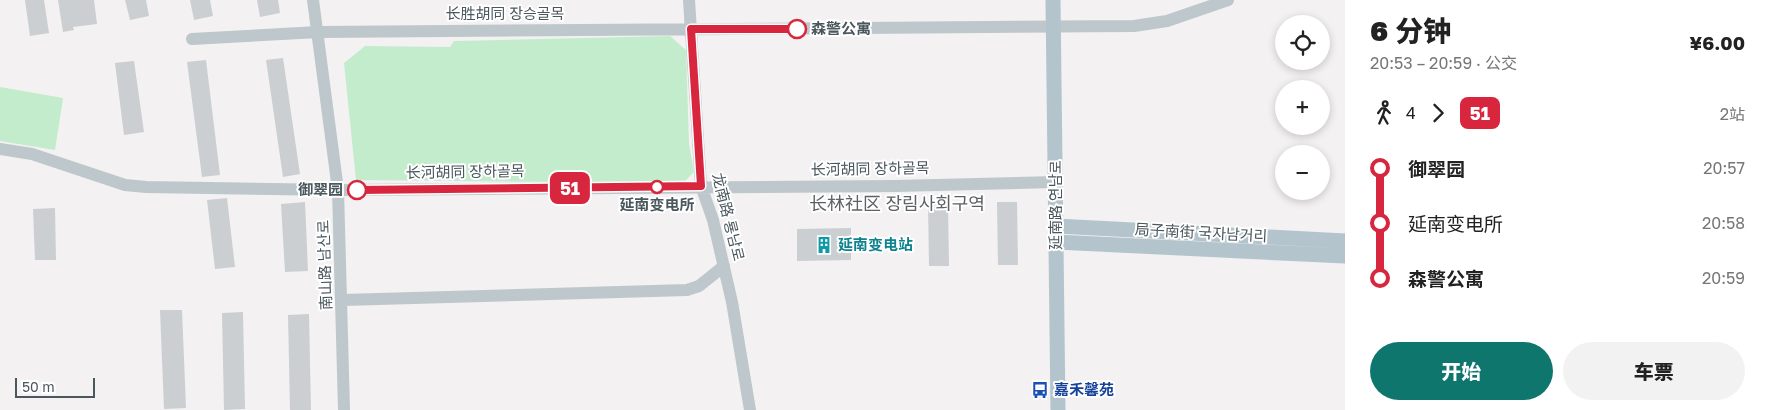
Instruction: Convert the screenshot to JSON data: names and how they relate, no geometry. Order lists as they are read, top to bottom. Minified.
{"streets":{"main road":["延南路 연남로","局子南街 국자남거리"],"street":["长胜胡同 장승골목","长河胡同 장하골목","龙南路 룡남로","南山路 남산로"]},"crossings":[["长胜胡同 장승골목","延南路 연남로"],["长胜胡同 장승골목","龙南路 룡남로"],["长胜胡同 장승골목","南山路 남산로"],["长河胡同 장하골목","延南路 연남로"],["长河胡同 장하골목","龙南路 룡남로"],["长河胡同 장하골목","南山路 남산로"],["延南路 연남로","局子南街 국자남거리"]],"districts":["长林社区 장림사회구역"],"places":{"other":["森警公寓","延南变电所","御翠园"],"building":["延南变电站"],"bus stop":["嘉禾馨苑"]},"lines":["bus line 51"],"scale_bar":"50 m","page":{"on_map":"51","heading":["6 分钟","20:53 – 20:59 · 公交","¥6.00"],"map_buttons":["+","−"],"legs":["4","51","2站"],"list":[{"name":"御翠园","value":"20:57"},{"name":"延南变电所","value":"20:58"},{"name":"森警公寓","value":"20:59"}],"buttons":["开始","车票"],"scale":"50 m"}}
